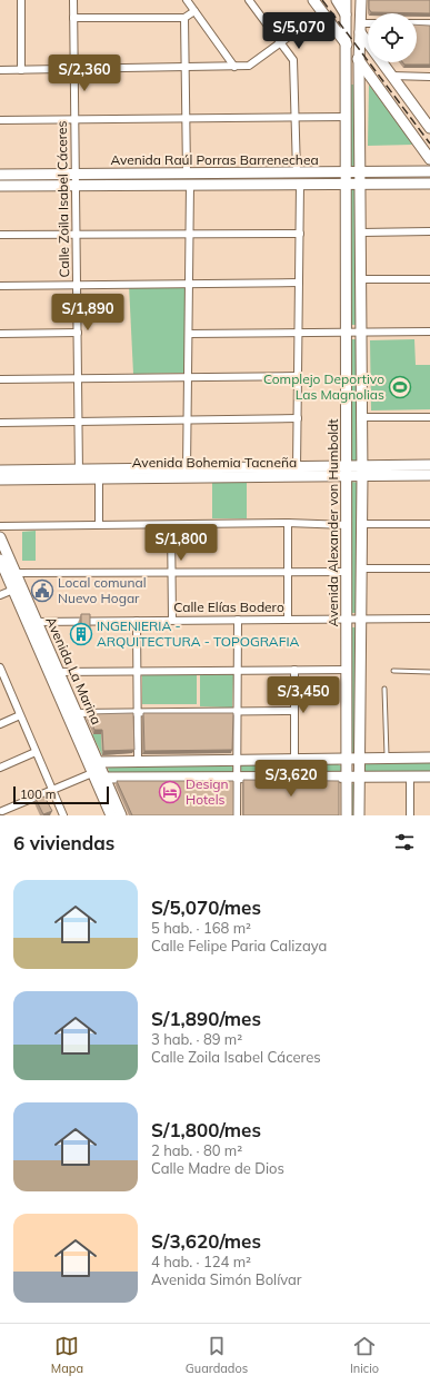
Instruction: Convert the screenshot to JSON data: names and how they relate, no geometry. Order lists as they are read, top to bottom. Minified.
{"streets":{"street":["Avenida Raúl Porras Barrenechea","Calle Zoila Isabel Cáceres","Avenida Bohemia Tacneña","Avenida Alexander von Humboldt","Calle Elías Bodero","Avenida La Marina"]},"crossings":[["Avenida Raúl Porras Barrenechea","Calle Zoila Isabel Cáceres"],["Avenida Raúl Porras Barrenechea","Avenida Alexander von Humboldt"],["Calle Zoila Isabel Cáceres","Avenida Bohemia Tacneña"],["Avenida Bohemia Tacneña","Avenida Alexander von Humboldt"],["Avenida Alexander von Humboldt","Calle Elías Bodero"],["Calle Elías Bodero","Avenida La Marina"]],"places":{"sports":["Complejo Deportivo Las Magnolias"],"public building":["Local comunal Nuevo Hogar"],"building":["INGENIERIA - ARQUITECTURA - TOPOGRAFIA"],"hotel":["Design Hotels"]},"scale_bar":"100 m","page":{"price":["S/5,070","S/2,360","S/1,890","S/1,800","S/3,450","S/3,620"],"scale":"100 m","heading":"6 viviendas","list":[{"name":"S/5,070/mes","note":"5 hab. · 168 m² · Calle Felipe Paria Calizaya"},{"name":"S/1,890/mes","note":"3 hab. · 89 m² · Calle Zoila Isabel Cáceres"},{"name":"S/1,800/mes","note":"2 hab. · 80 m² · Calle Madre de Dios"},{"name":"S/3,620/mes","note":"4 hab. · 124 m² · Avenida Simón Bolívar"}],"tabs":["Mapa","Guardados","Inicio"]}}
